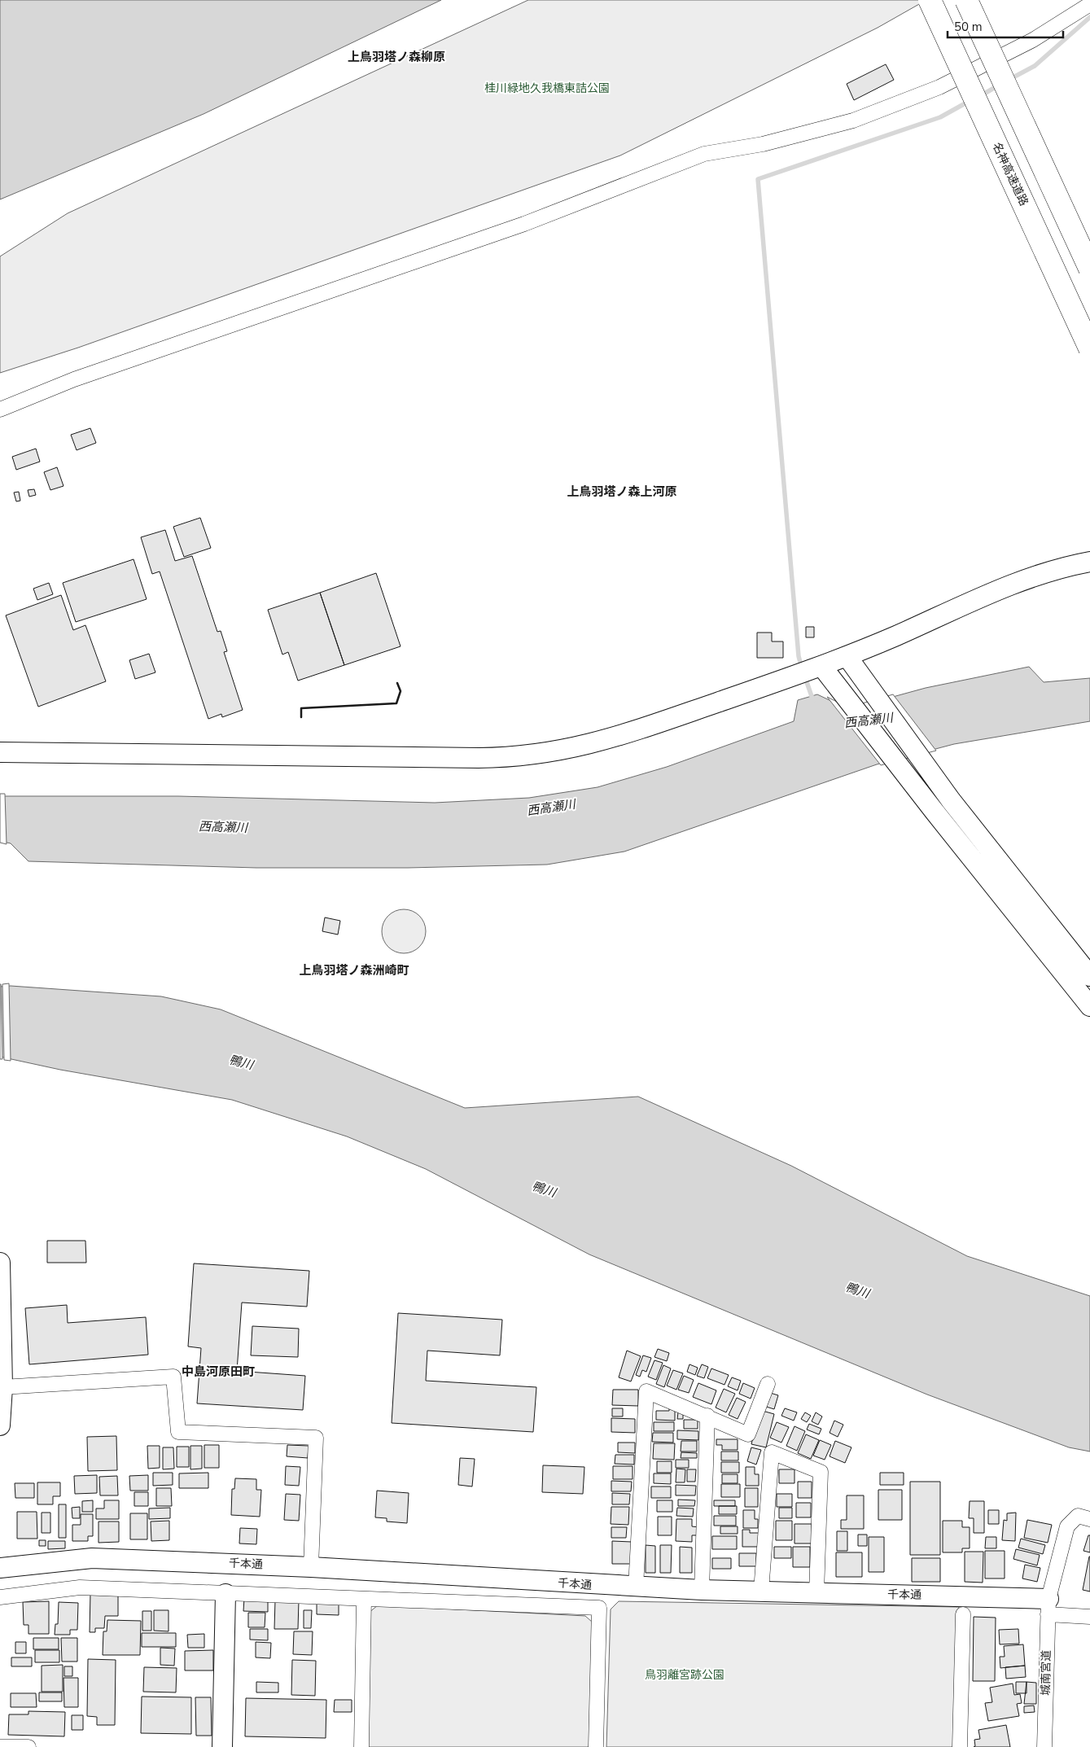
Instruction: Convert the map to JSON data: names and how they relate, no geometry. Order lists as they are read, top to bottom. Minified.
{"streets":{"highway":["名神高速道路"],"street":["千本通","城南宮道"]},"crossings":[["千本通","城南宮道"]],"districts":["上鳥羽塔ノ森柳原","上鳥羽塔ノ森上河原","上鳥羽塔ノ森洲崎町","中島河原田町"],"water":["西高瀬川","鴨川"],"parks":["桂川緑地久我橋東詰公園","鳥羽離宮跡公園"],"scale_bar":"50 m"}
